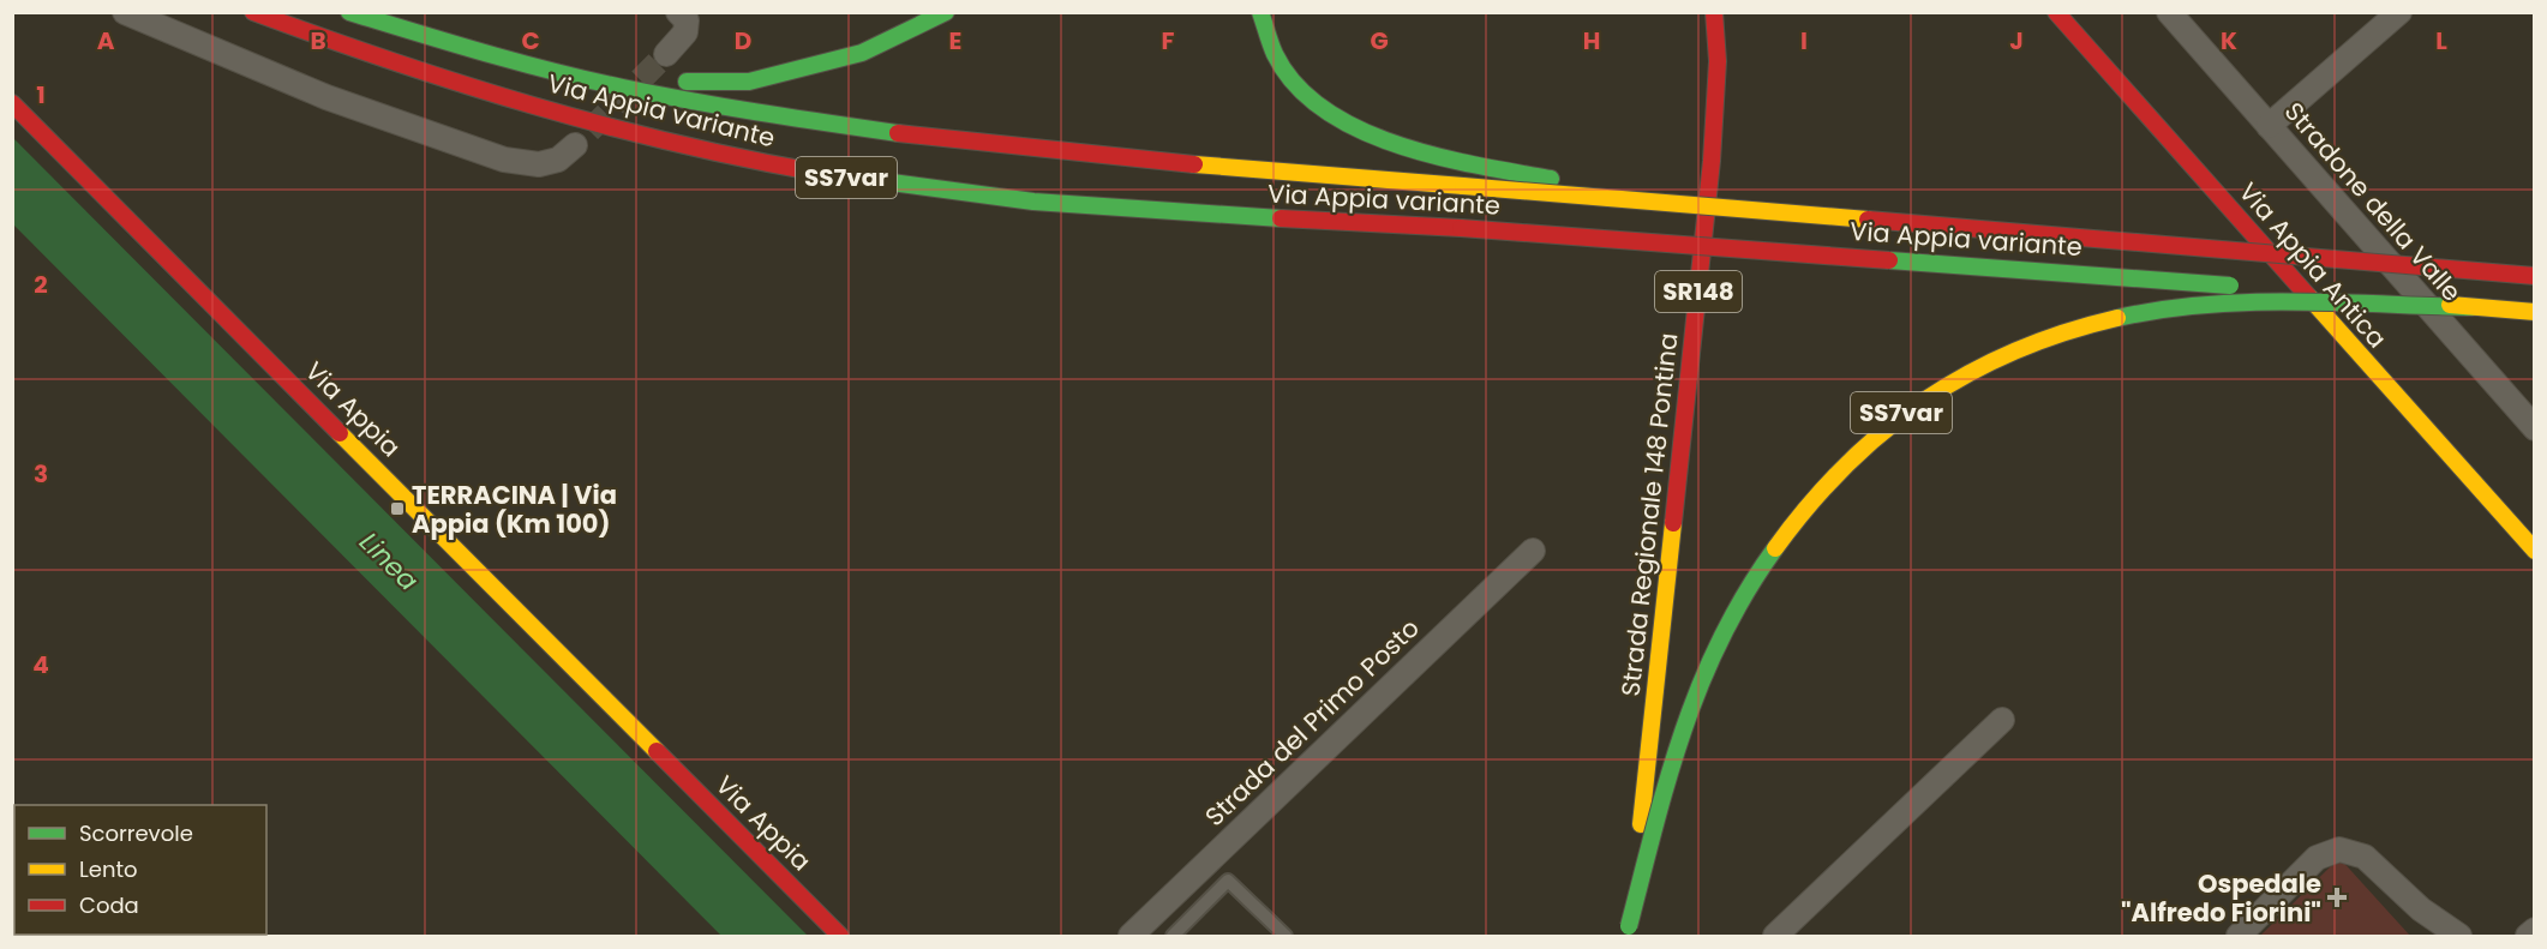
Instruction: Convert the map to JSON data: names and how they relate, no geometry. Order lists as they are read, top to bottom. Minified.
{"streets":{"main road":["Via Appia variante","SS7var","Via Appia Antica","SR148","Via Appia","Strada Regionale 148 Pontina"],"street":["Stradone della Valle","Strada del Primo Posto"]},"crossings":[["Via Appia variante","SS7var"],["SS7var","Strada Regionale 148 Pontina"]],"water":["Linea"],"places":{"transit":["TERRACINA | Via Appia (Km 100)"],"health":["Ospedale \"Alfredo Fiorini\""]},"legend":["Scorrevole","Lento","Coda"],"grid":{"columns":["A","B","C","D","E","F","G","H","I","J","K","L"],"rows":["1","2","3","4"]}}
